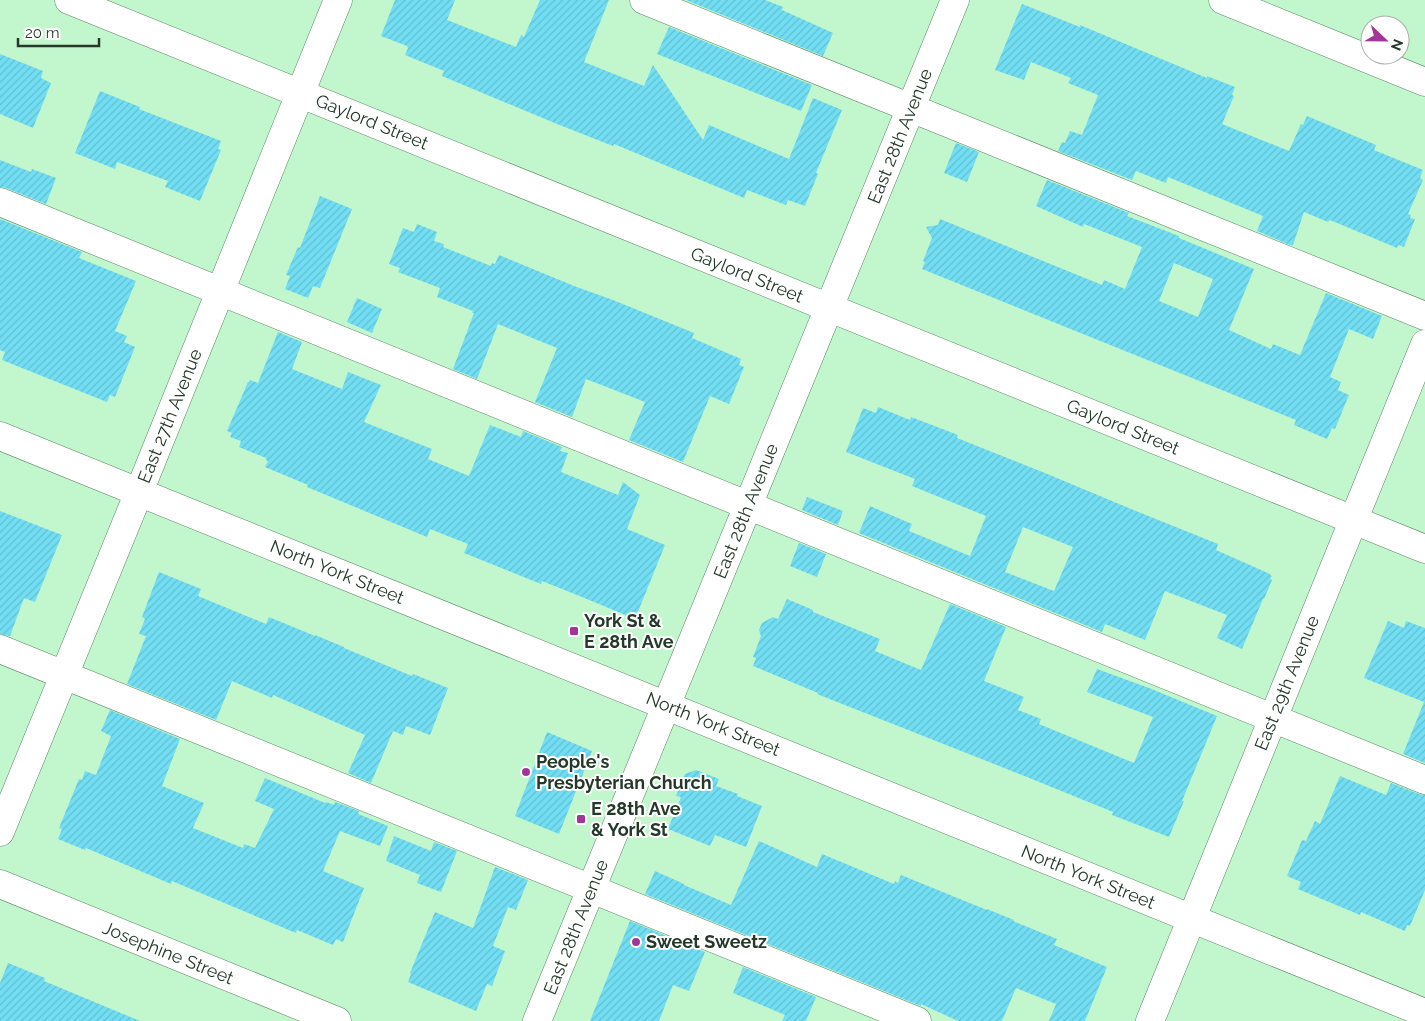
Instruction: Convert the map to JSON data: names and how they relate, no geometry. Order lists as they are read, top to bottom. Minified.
{"streets":{"street":["Gaylord Street","East 28th Avenue","East 27th Avenue","North York Street","East 29th Avenue","Josephine Street"]},"crossings":[["Gaylord Street","East 28th Avenue"],["Gaylord Street","East 27th Avenue"],["Gaylord Street","East 29th Avenue"],["East 28th Avenue","North York Street"],["East 27th Avenue","North York Street"],["North York Street","East 29th Avenue"]],"places":{"transit":["York St & E 28th Ave","E 28th Ave & York St"],"other":["People's Presbyterian Church","Sweet Sweetz"]},"scale_bar":"20 m","north":"right"}
